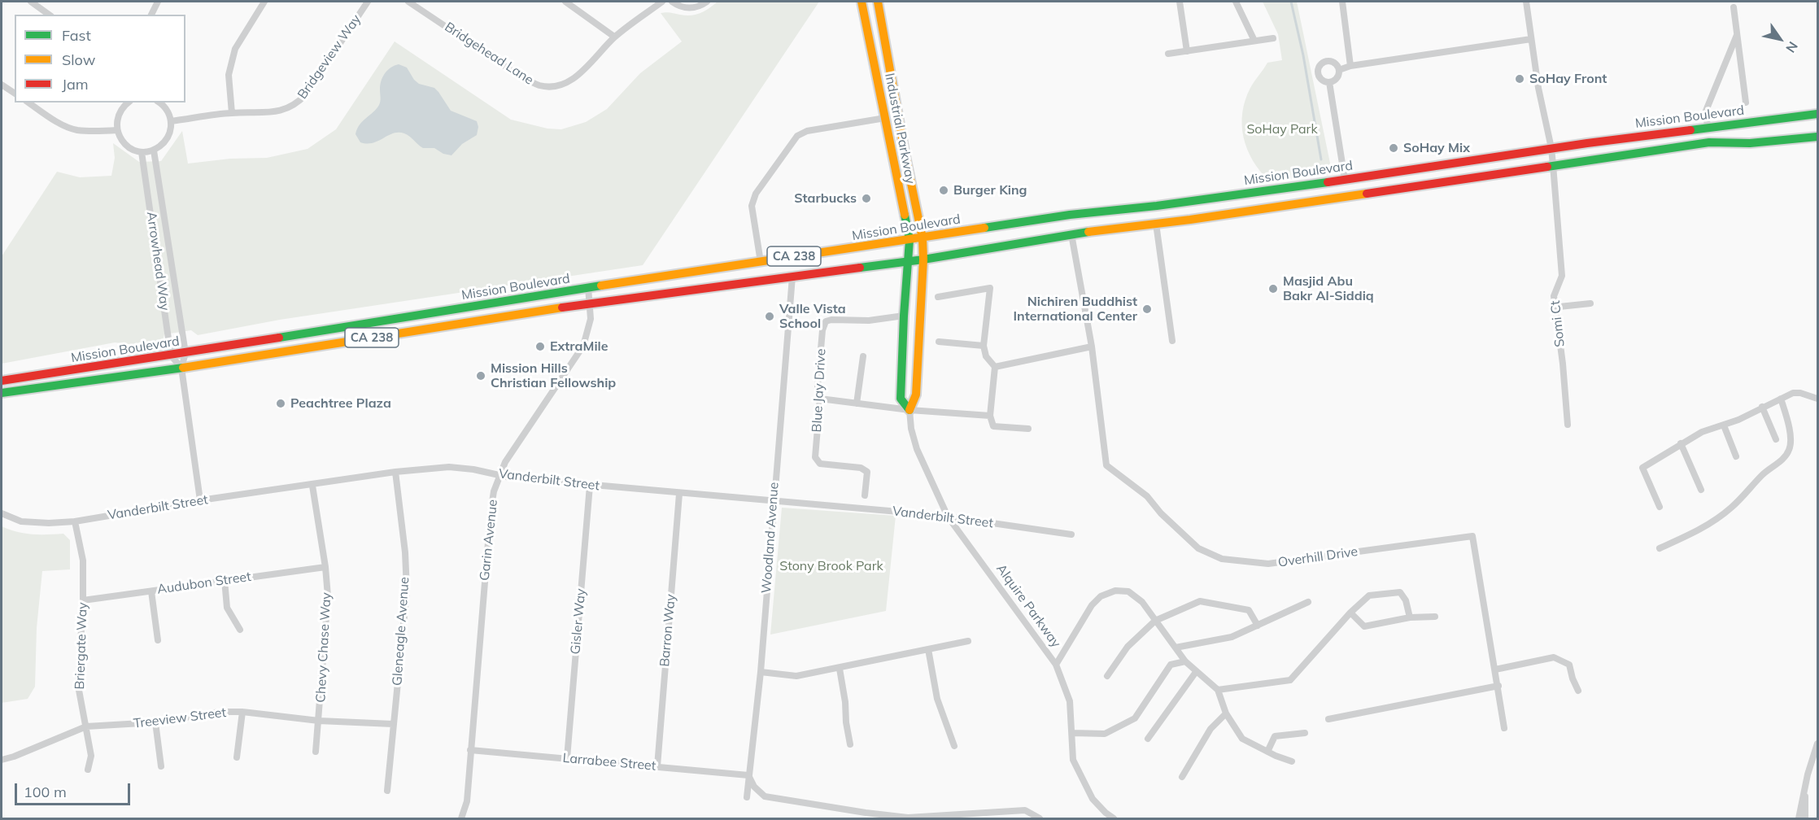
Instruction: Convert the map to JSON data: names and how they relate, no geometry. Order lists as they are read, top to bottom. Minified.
{"streets":{"main road":["Mission Boulevard","Industrial Parkway","CA 238","Alquire Parkway"],"street":["Bridgehead Lane","Bridgeview Way","Arrowhead Way","Somi Ct","Blue Jay Drive","Vanderbilt Street","Woodland Avenue","Garin Avenue","Overhill Drive","Audubon Street","Gisler Way","Barron Way","Gleneagle Avenue","Briergate Way","Chevy Chase Way","Treeview Street","Larrabee Street"]},"crossings":[["Mission Boulevard","Industrial Parkway"],["Mission Boulevard","Arrowhead Way"],["Mission Boulevard","Somi Ct"],["Mission Boulevard","Woodland Avenue"],["Mission Boulevard","Garin Avenue"],["Mission Boulevard","Overhill Drive"],["Mission Boulevard","Alquire Parkway"],["Industrial Parkway","Alquire Parkway"],["Arrowhead Way","Vanderbilt Street"],["Blue Jay Drive","Alquire Parkway"],["Vanderbilt Street","Woodland Avenue"],["Vanderbilt Street","Garin Avenue"],["Vanderbilt Street","Alquire Parkway"],["Vanderbilt Street","Gisler Way"],["Vanderbilt Street","Barron Way"],["Vanderbilt Street","Gleneagle Avenue"],["Vanderbilt Street","Briergate Way"],["Vanderbilt Street","Chevy Chase Way"],["Woodland Avenue","Larrabee Street"],["Garin Avenue","Larrabee Street"],["Audubon Street","Briergate Way"],["Audubon Street","Chevy Chase Way"],["Gisler Way","Larrabee Street"],["Barron Way","Larrabee Street"],["Gleneagle Avenue","Treeview Street"],["Briergate Way","Treeview Street"],["Chevy Chase Way","Treeview Street"]],"parks":["SoHay Park","Stony Brook Park"],"places":["SoHay Front","SoHay Mix","Burger King","Starbucks","Masjid Abu Bakr Al-Siddiq","Nichiren Buddhist International Center","Valle Vista School","ExtraMile","Mission Hills Christian Fellowship","Peachtree Plaza"],"legend":["Fast","Slow","Jam"],"scale_bar":"100 m","north":"bottom right"}
